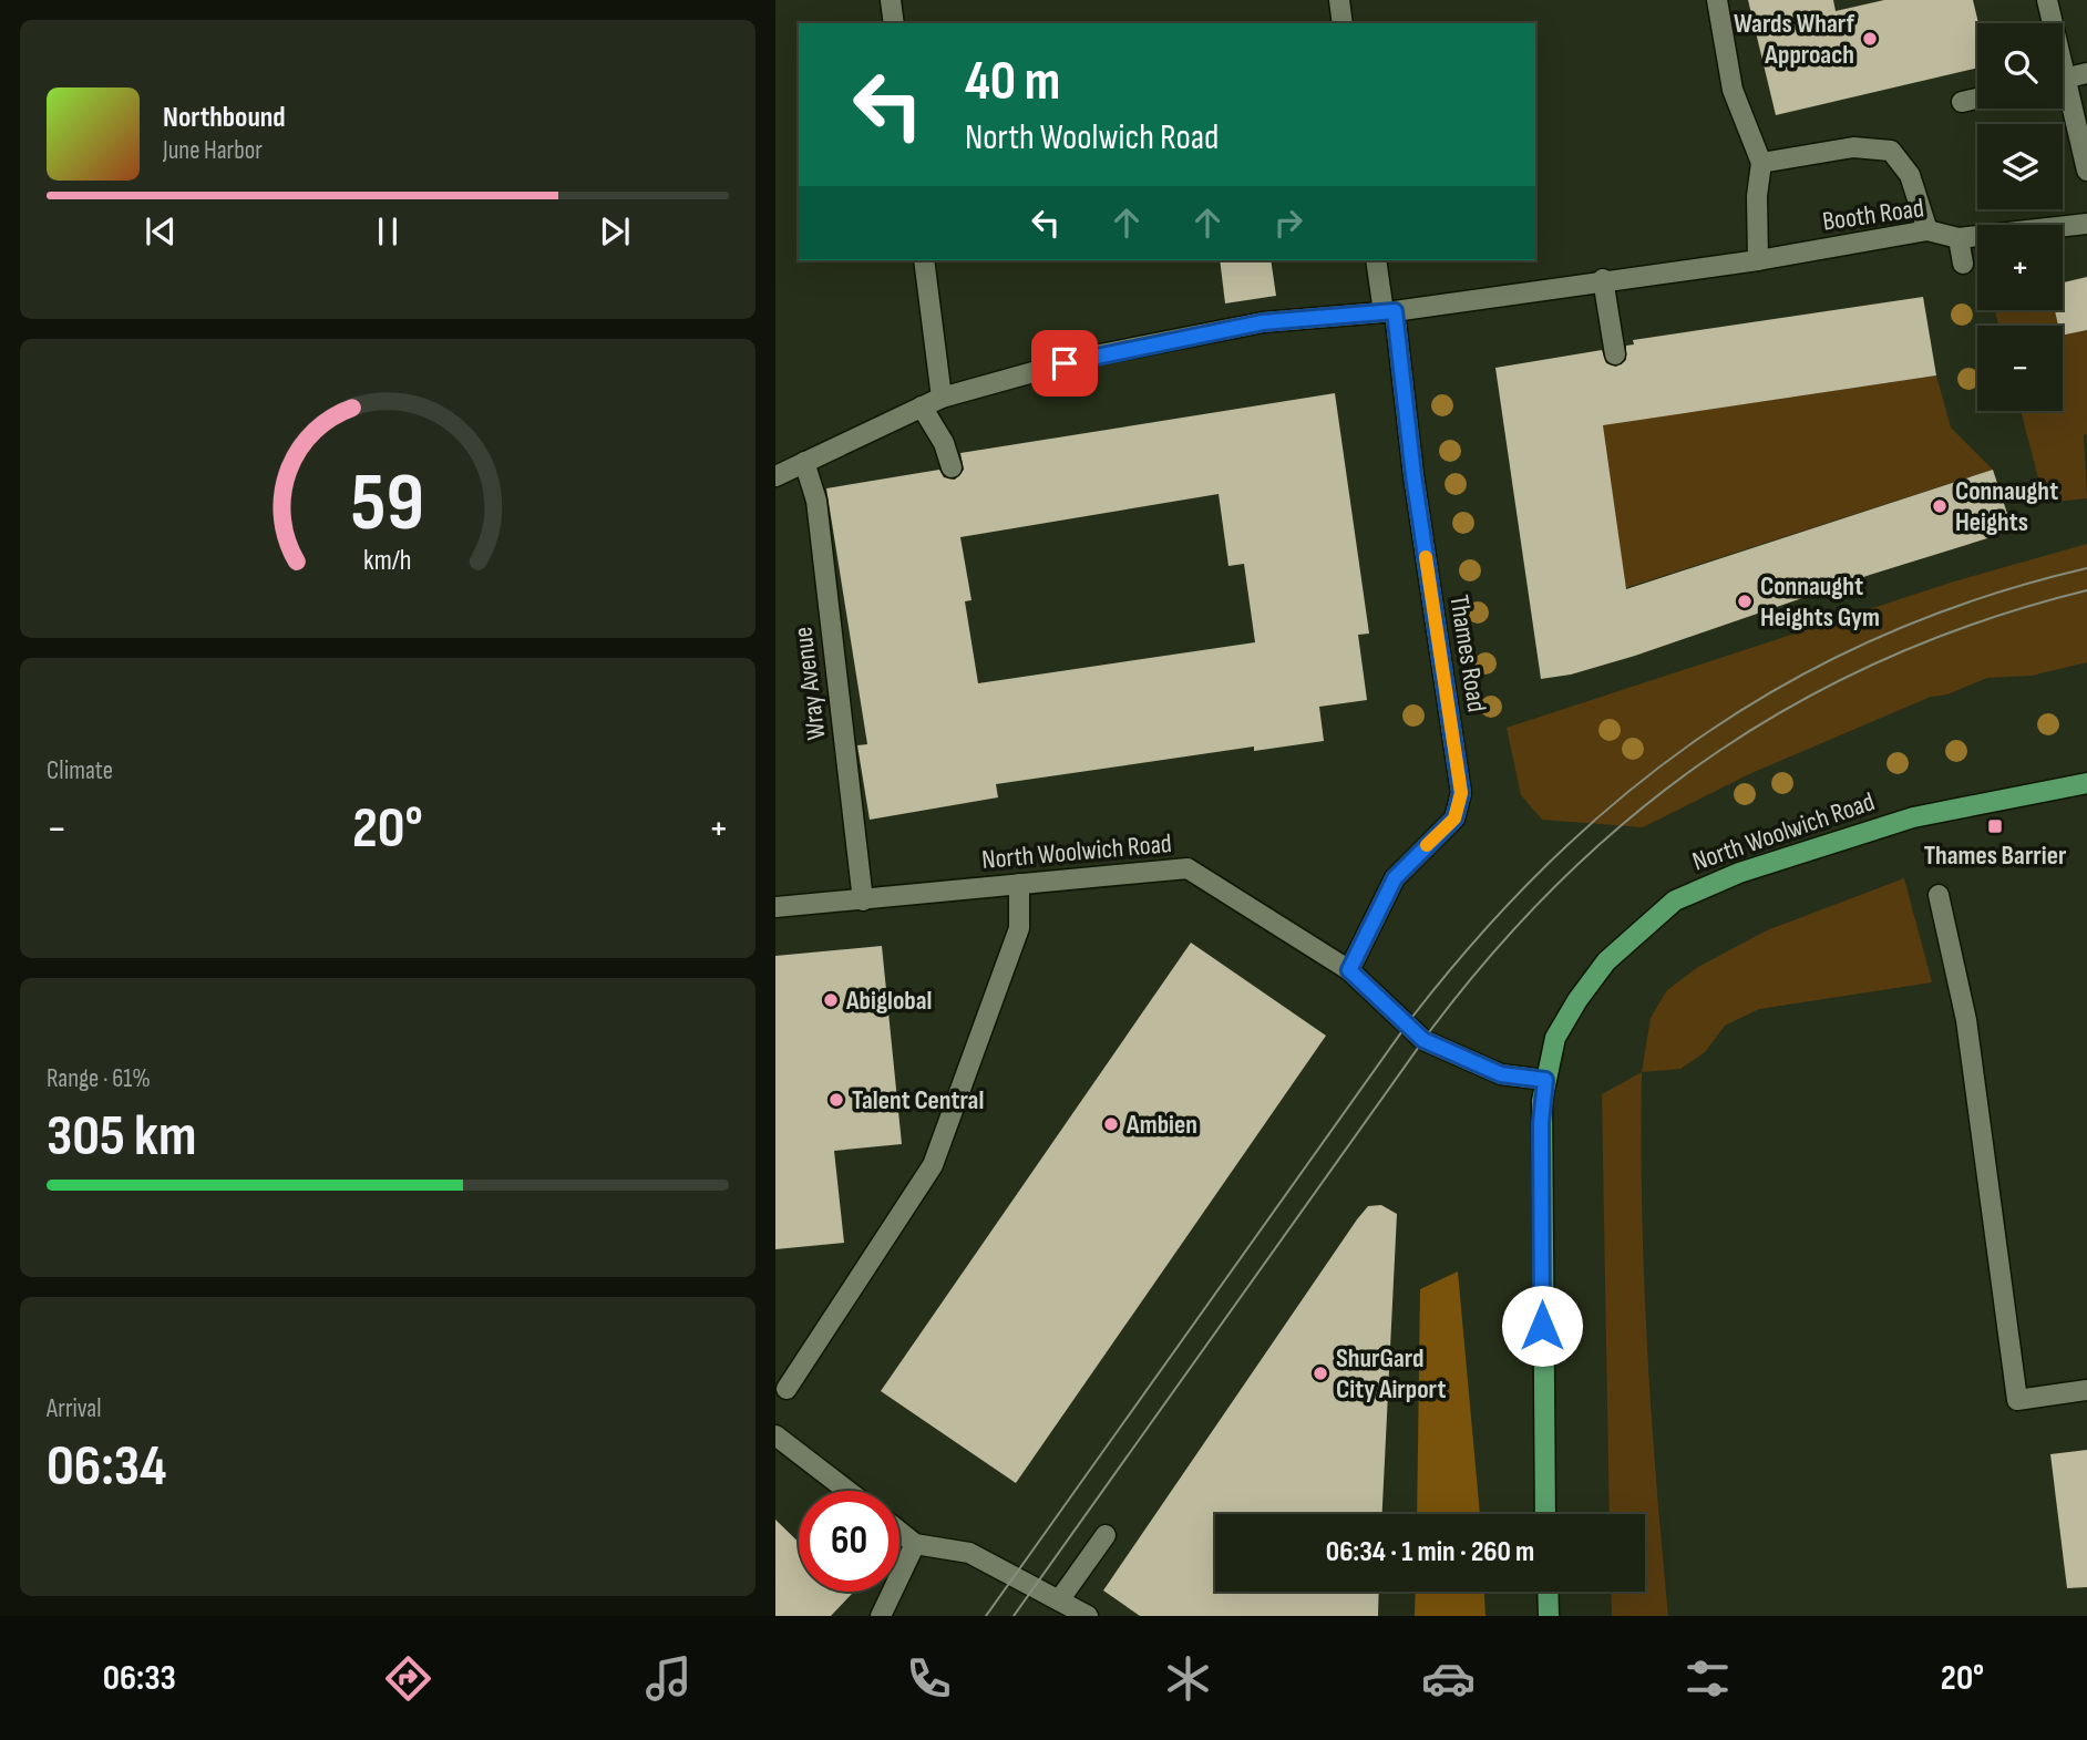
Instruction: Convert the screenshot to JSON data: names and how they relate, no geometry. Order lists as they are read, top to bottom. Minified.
{"streets":{"main road":["North Woolwich Road"],"street":["Booth Road","Thames Road","Wray Avenue"]},"crossings":[["Thames Road","North Woolwich Road"],["Wray Avenue","North Woolwich Road"]],"places":{"other":["Wards Wharf Approach","Connaught Heights","Connaught Heights Gym","Abiglobal","Talent Central","Ambien","ShurGard City Airport"],"transit":["Thames Barrier"]},"page":{"map_buttons":["+","−"],"turn":["40 m","North Woolwich Road"],"song":["Northbound","June Harbor"],"tile":["Climate",["Range · 61%","305 km"],["Arrival","06:34"]],"heat":["−","20°","+"],"limit":"60","trip":"06:34 · 1 min · 260 m","tabs":["06:33","20°"],"gauge":["59","km/h"]}}
